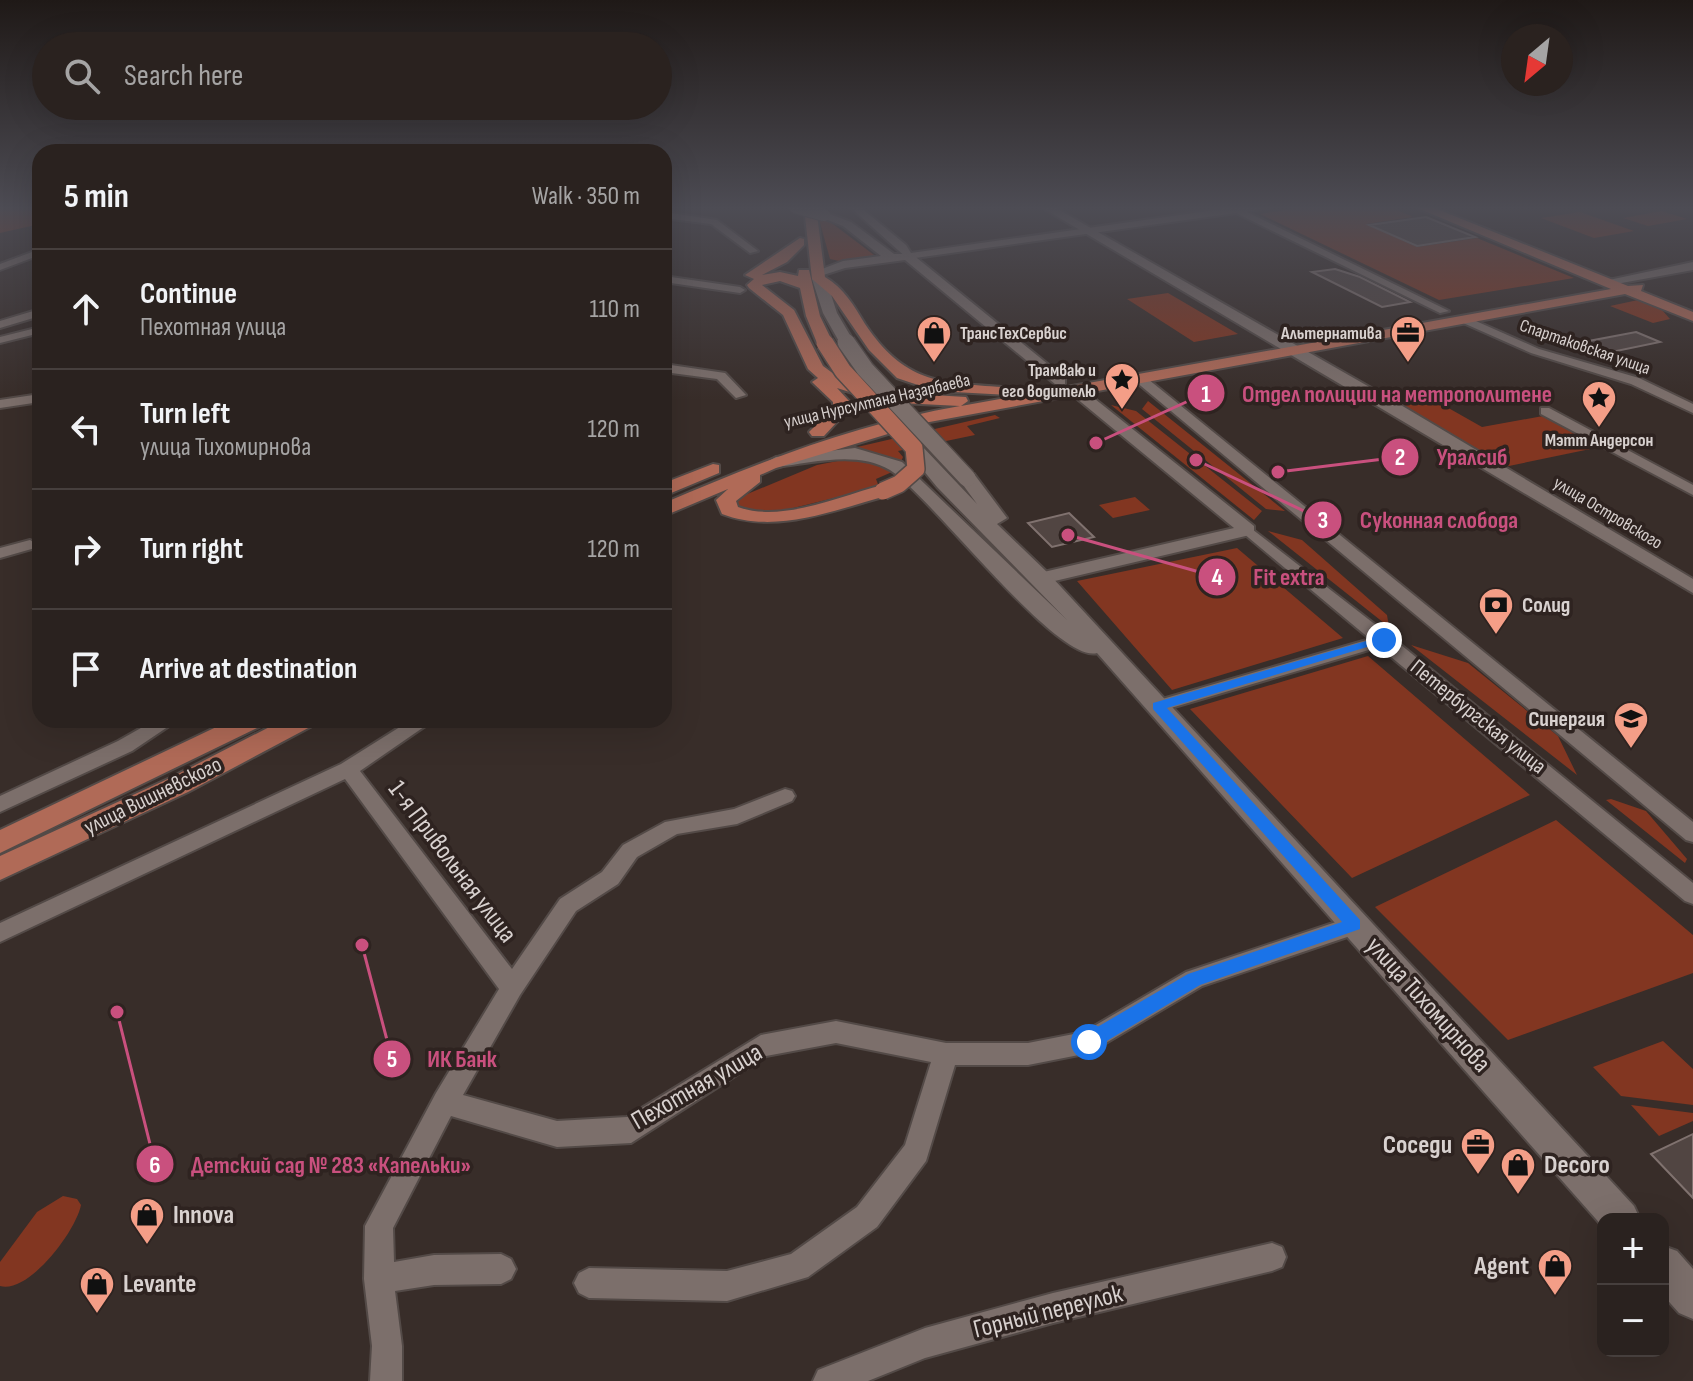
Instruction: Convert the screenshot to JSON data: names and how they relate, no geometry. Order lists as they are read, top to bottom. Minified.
{"streets":{"main road":["улица Нурсултана Назарбаева","улица Вишневского","улица Тихомирнова"],"street":["Спартаковская улица","улица Островского","Петербургская улица","1-я Привольная улица","Пехотная улица","Горный переулок"]},"crossings":[["Спартаковская улица","улица Нурсултана Назарбаева"],["улица Нурсултана Назарбаева","улица Островского"],["улица Нурсултана Назарбаева","Петербургская улица"],["улица Тихомирнова","Пехотная улица"]],"places":{"shop":["ТрансТехСервис","Decoro","Innova","Agent","Levante"],"office":["Альтернатива","Соседи"],"place":["Трамваю и его водителю","Мэтт Андерсон"],"other":["Отдел полиции на метрополитене","Суконная слобода","Уралсиб","Fit extra","ИК Банк","Детский сад № 283 «Капельки»"],"bank":["Солид"],"school or university":["Синергия"]},"north":"bottom left","page":{"search":"Search here","heading":["5 min","Walk · 350 m"],"list":[["Continue","Пехотная улица","110 m"],["Turn left","улица Тихомирнова","120 m"],["Turn right","120 m"],"Arrive at destination"],"map_buttons":["+","−"]}}
